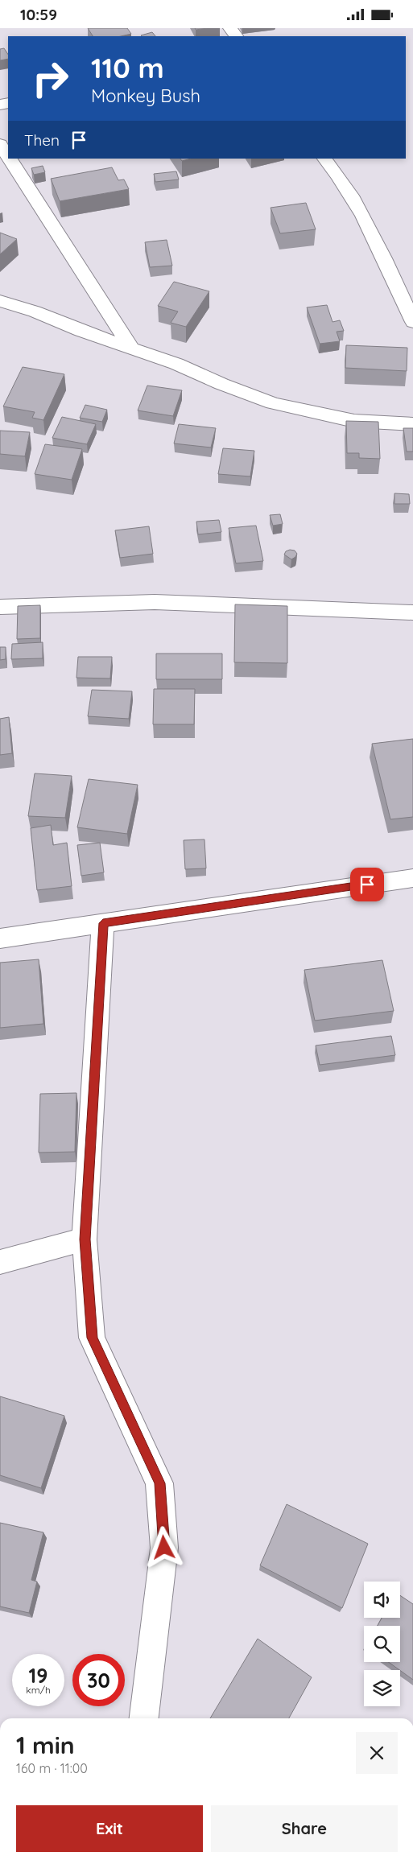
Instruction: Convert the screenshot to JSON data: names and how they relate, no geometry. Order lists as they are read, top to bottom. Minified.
{"page":{"status":"10:59","turn":["110 m","Monkey Bush"],"then":"Then","speed":"19 km/h","limit":"30","heading":["1 min","160 m · 11:00"],"buttons":["Exit","Share"]}}
